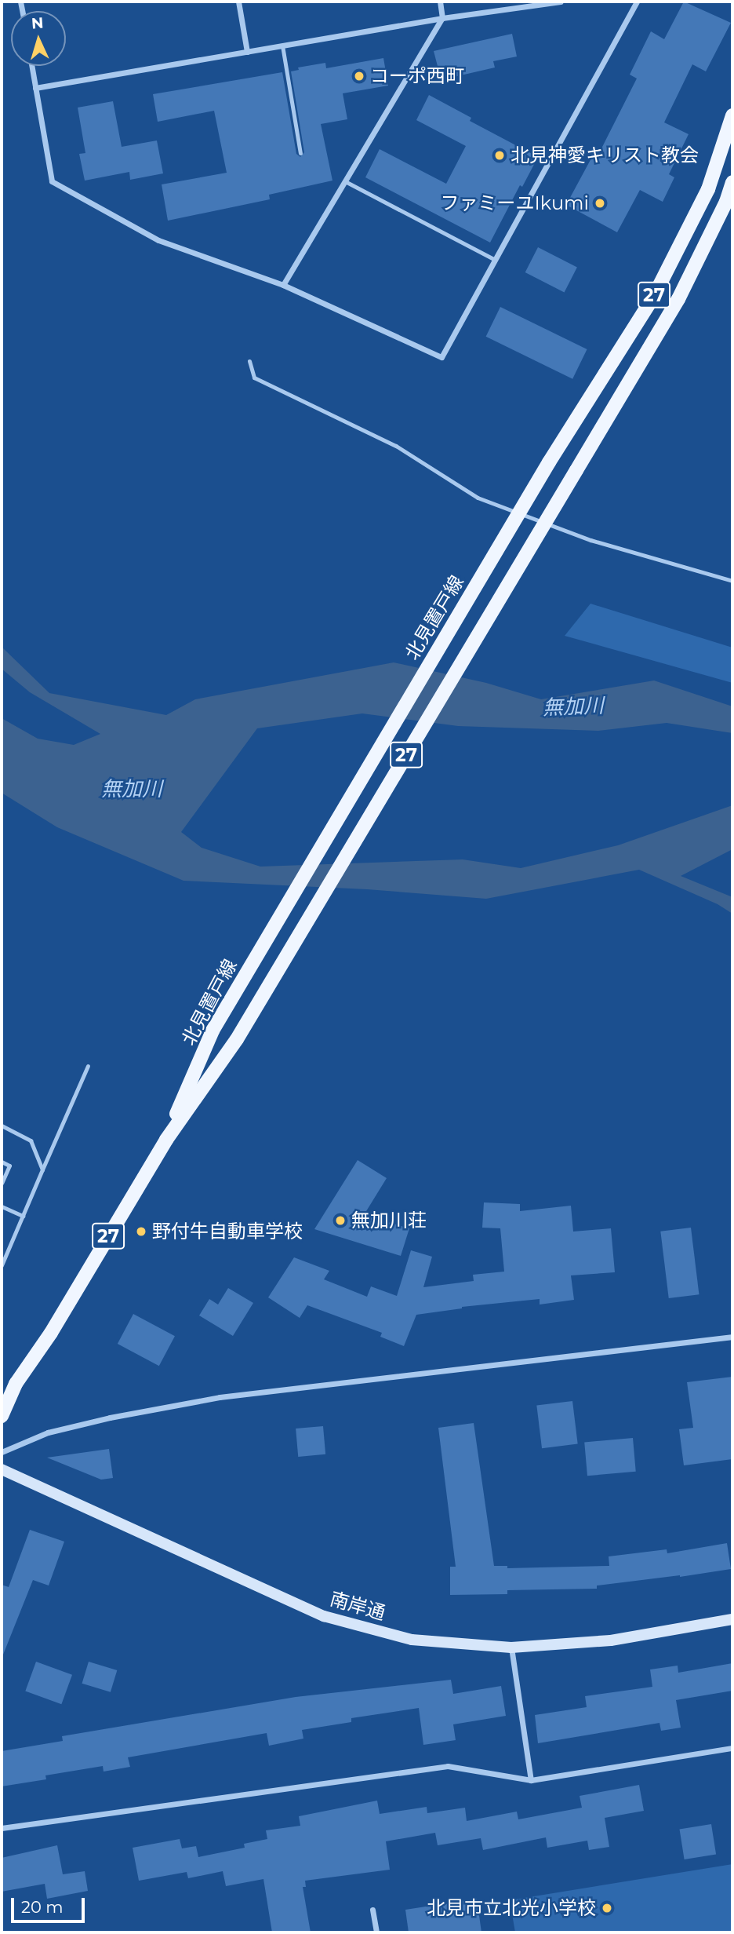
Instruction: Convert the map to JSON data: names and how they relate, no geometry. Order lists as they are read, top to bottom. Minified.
{"streets":{"main road":["27","北見置戸線","南岸通"]},"water":["無加川"],"places":["コーポ西町","北見神愛キリスト教会","ファミーユIkumi","無加川荘","野付牛自動車学校","北見市立北光小学校"],"scale_bar":"20 m","north":"top"}
